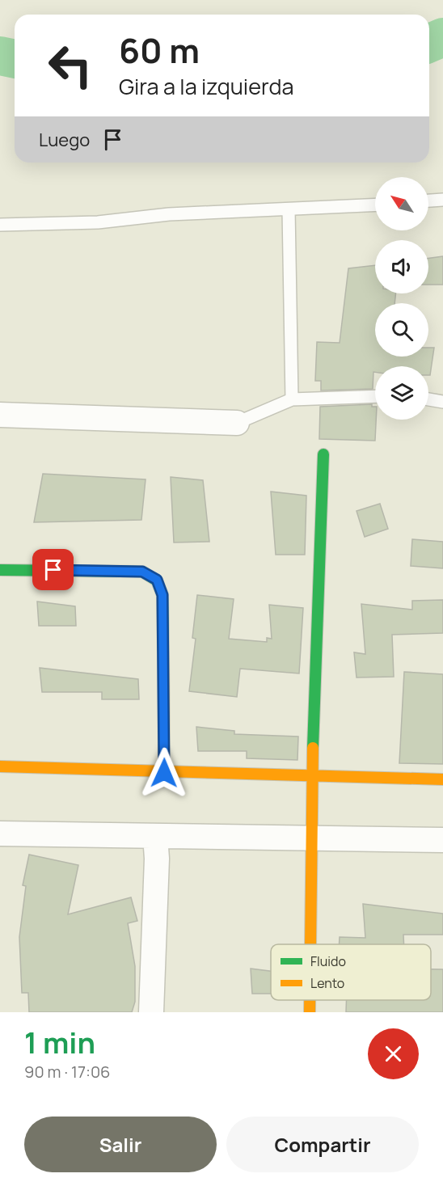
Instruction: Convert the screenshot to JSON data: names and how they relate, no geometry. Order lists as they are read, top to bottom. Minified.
{"legend":["Fluido","Lento"],"north":"top left","page":{"turn":["60 m","Gira a la izquierda"],"then":"Luego","heading":["1 min","90 m · 17:06"],"buttons":["Salir","Compartir"]}}
